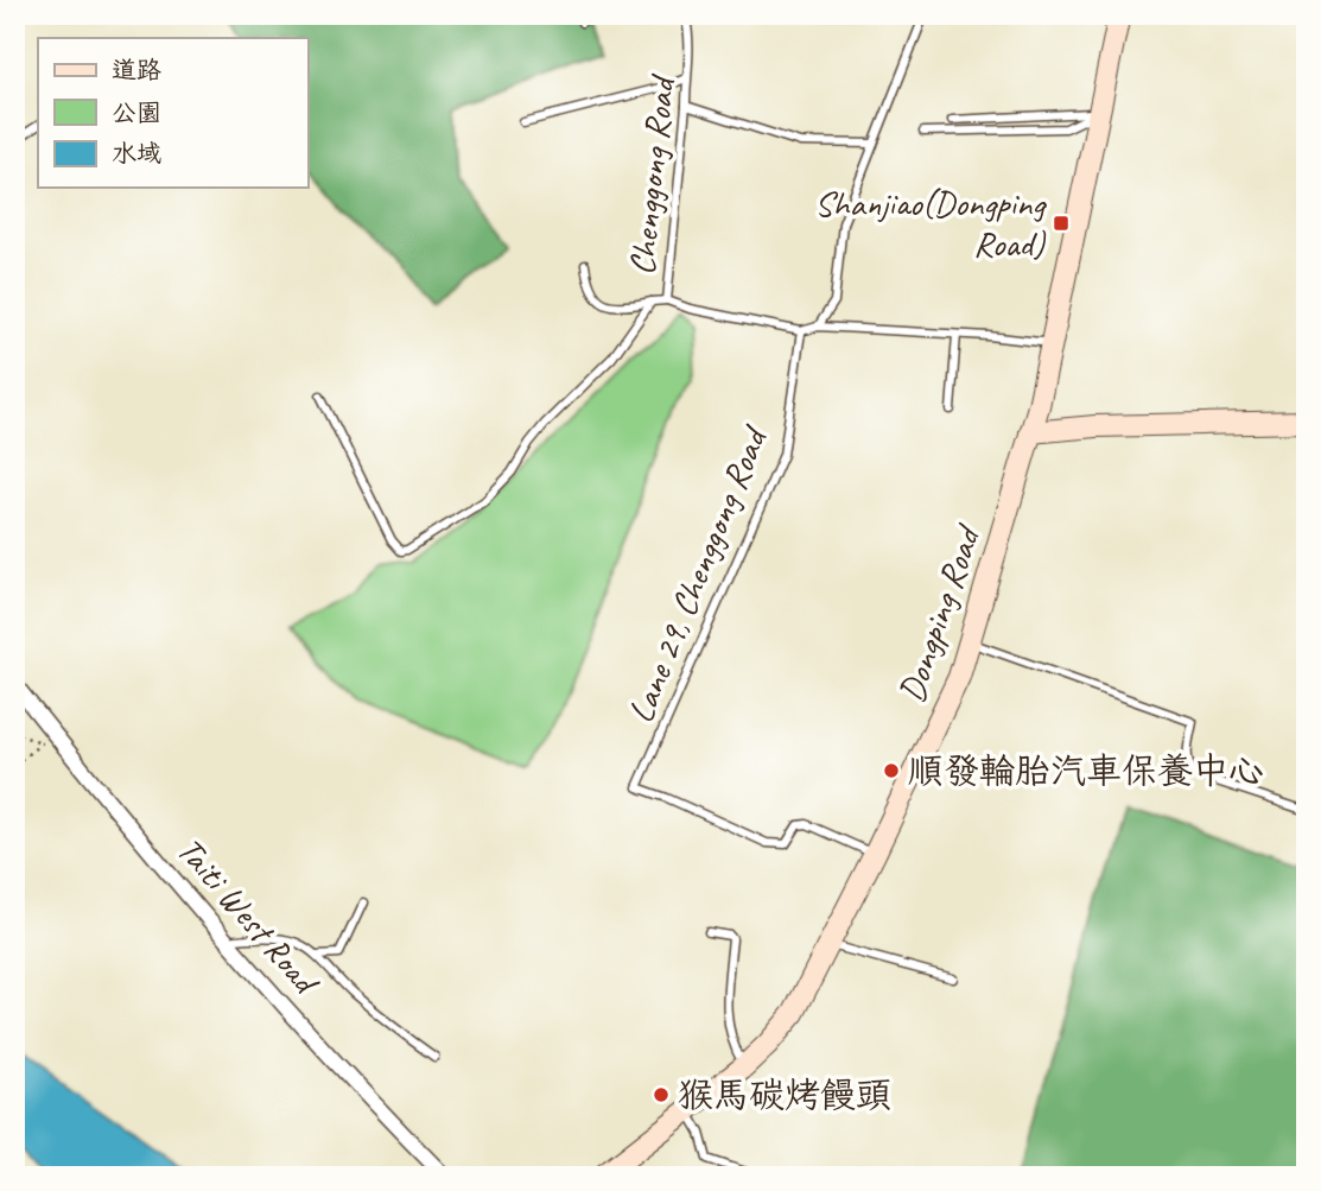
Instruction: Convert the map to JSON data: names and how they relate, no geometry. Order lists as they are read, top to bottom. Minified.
{"streets":{"main road":["Dongping Road"],"street":["Taiti West Road"],"lane":["Chenggong Road","Lane 29, Chenggong Road"]},"crossings":[["Chenggong Road","Lane 29, Chenggong Road"],["Chenggong Road","Dongping Road"],["Lane 29, Chenggong Road","Dongping Road"]],"places":{"transit":["Shanjiao(Dongping Road)"],"other":["順發輪胎汽車保養中心","猴馬碳烤饅頭"]},"legend":["道路","公園","水域"]}
